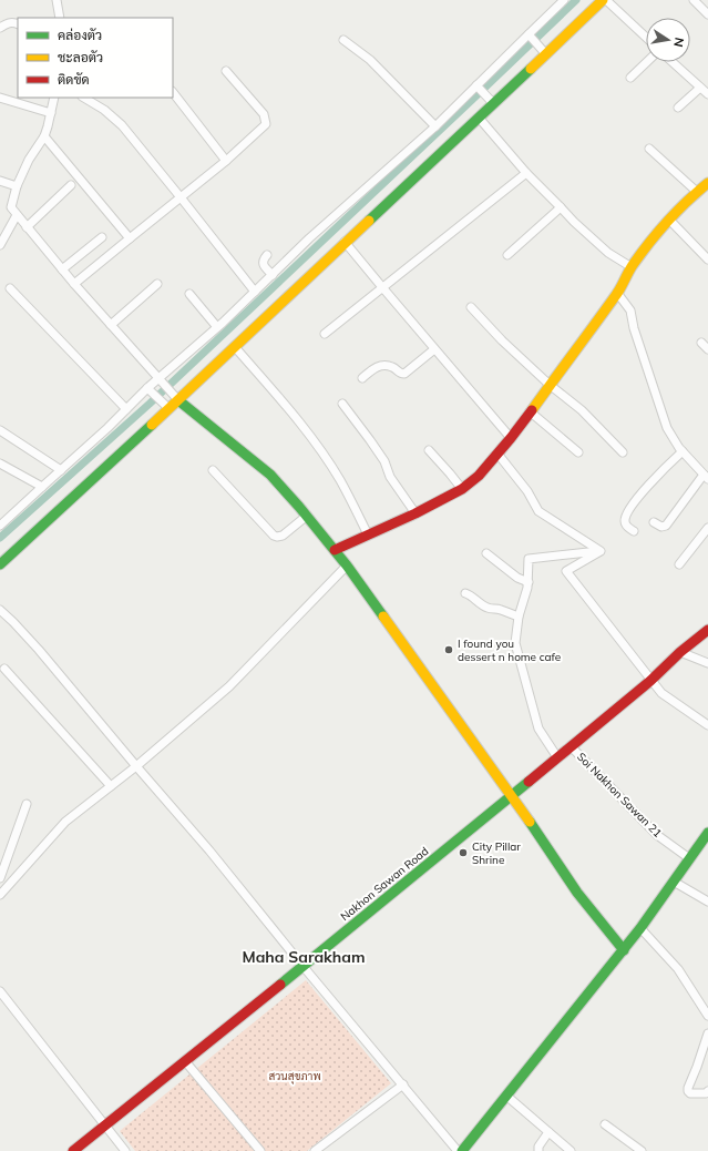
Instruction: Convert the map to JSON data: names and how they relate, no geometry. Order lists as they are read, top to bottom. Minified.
{"streets":{"street":["Soi Nakhon Sawan 21","Nakhon Sawan Road"]},"crossings":[["Soi Nakhon Sawan 21","Nakhon Sawan Road"]],"districts":["Maha Sarakham"],"parks":["สวนสุขภาพ"],"places":["I found you dessert n home cafe","City Pillar Shrine"],"legend":["คล่องตัว","ชะลอตัว","ติดขัด"],"north":"right"}
